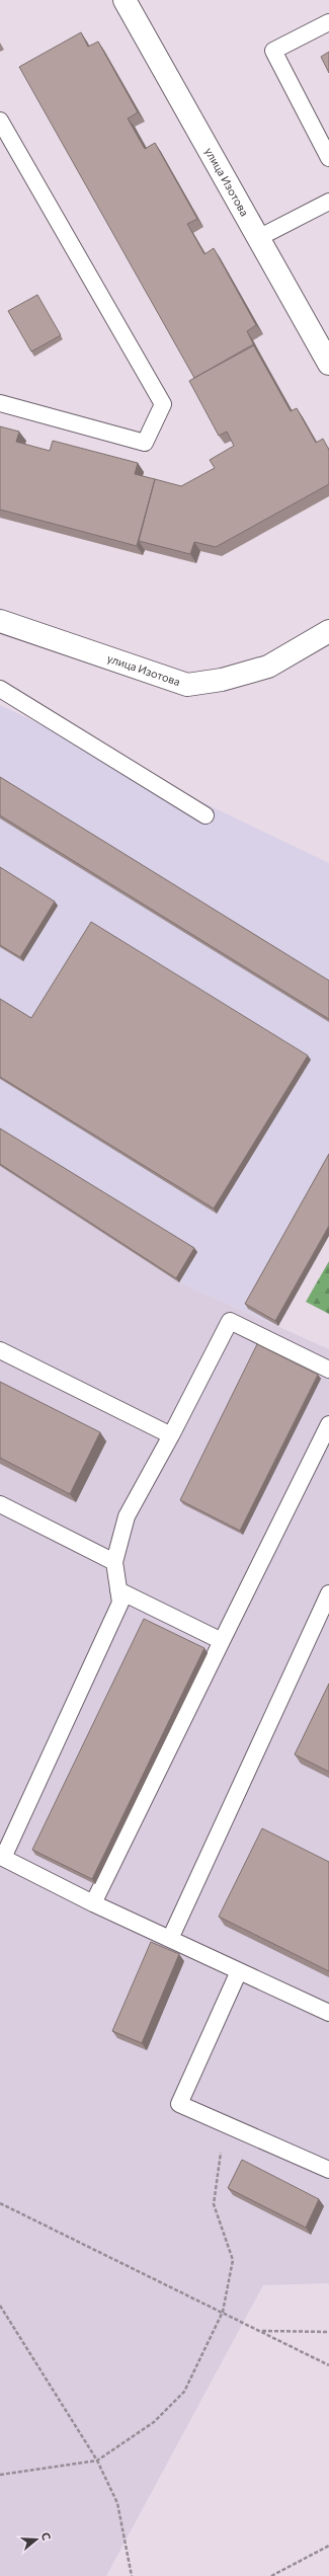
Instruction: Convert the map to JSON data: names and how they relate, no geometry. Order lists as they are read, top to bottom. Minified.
{"streets":{"street":["улица Изотова"]},"north":"right"}
